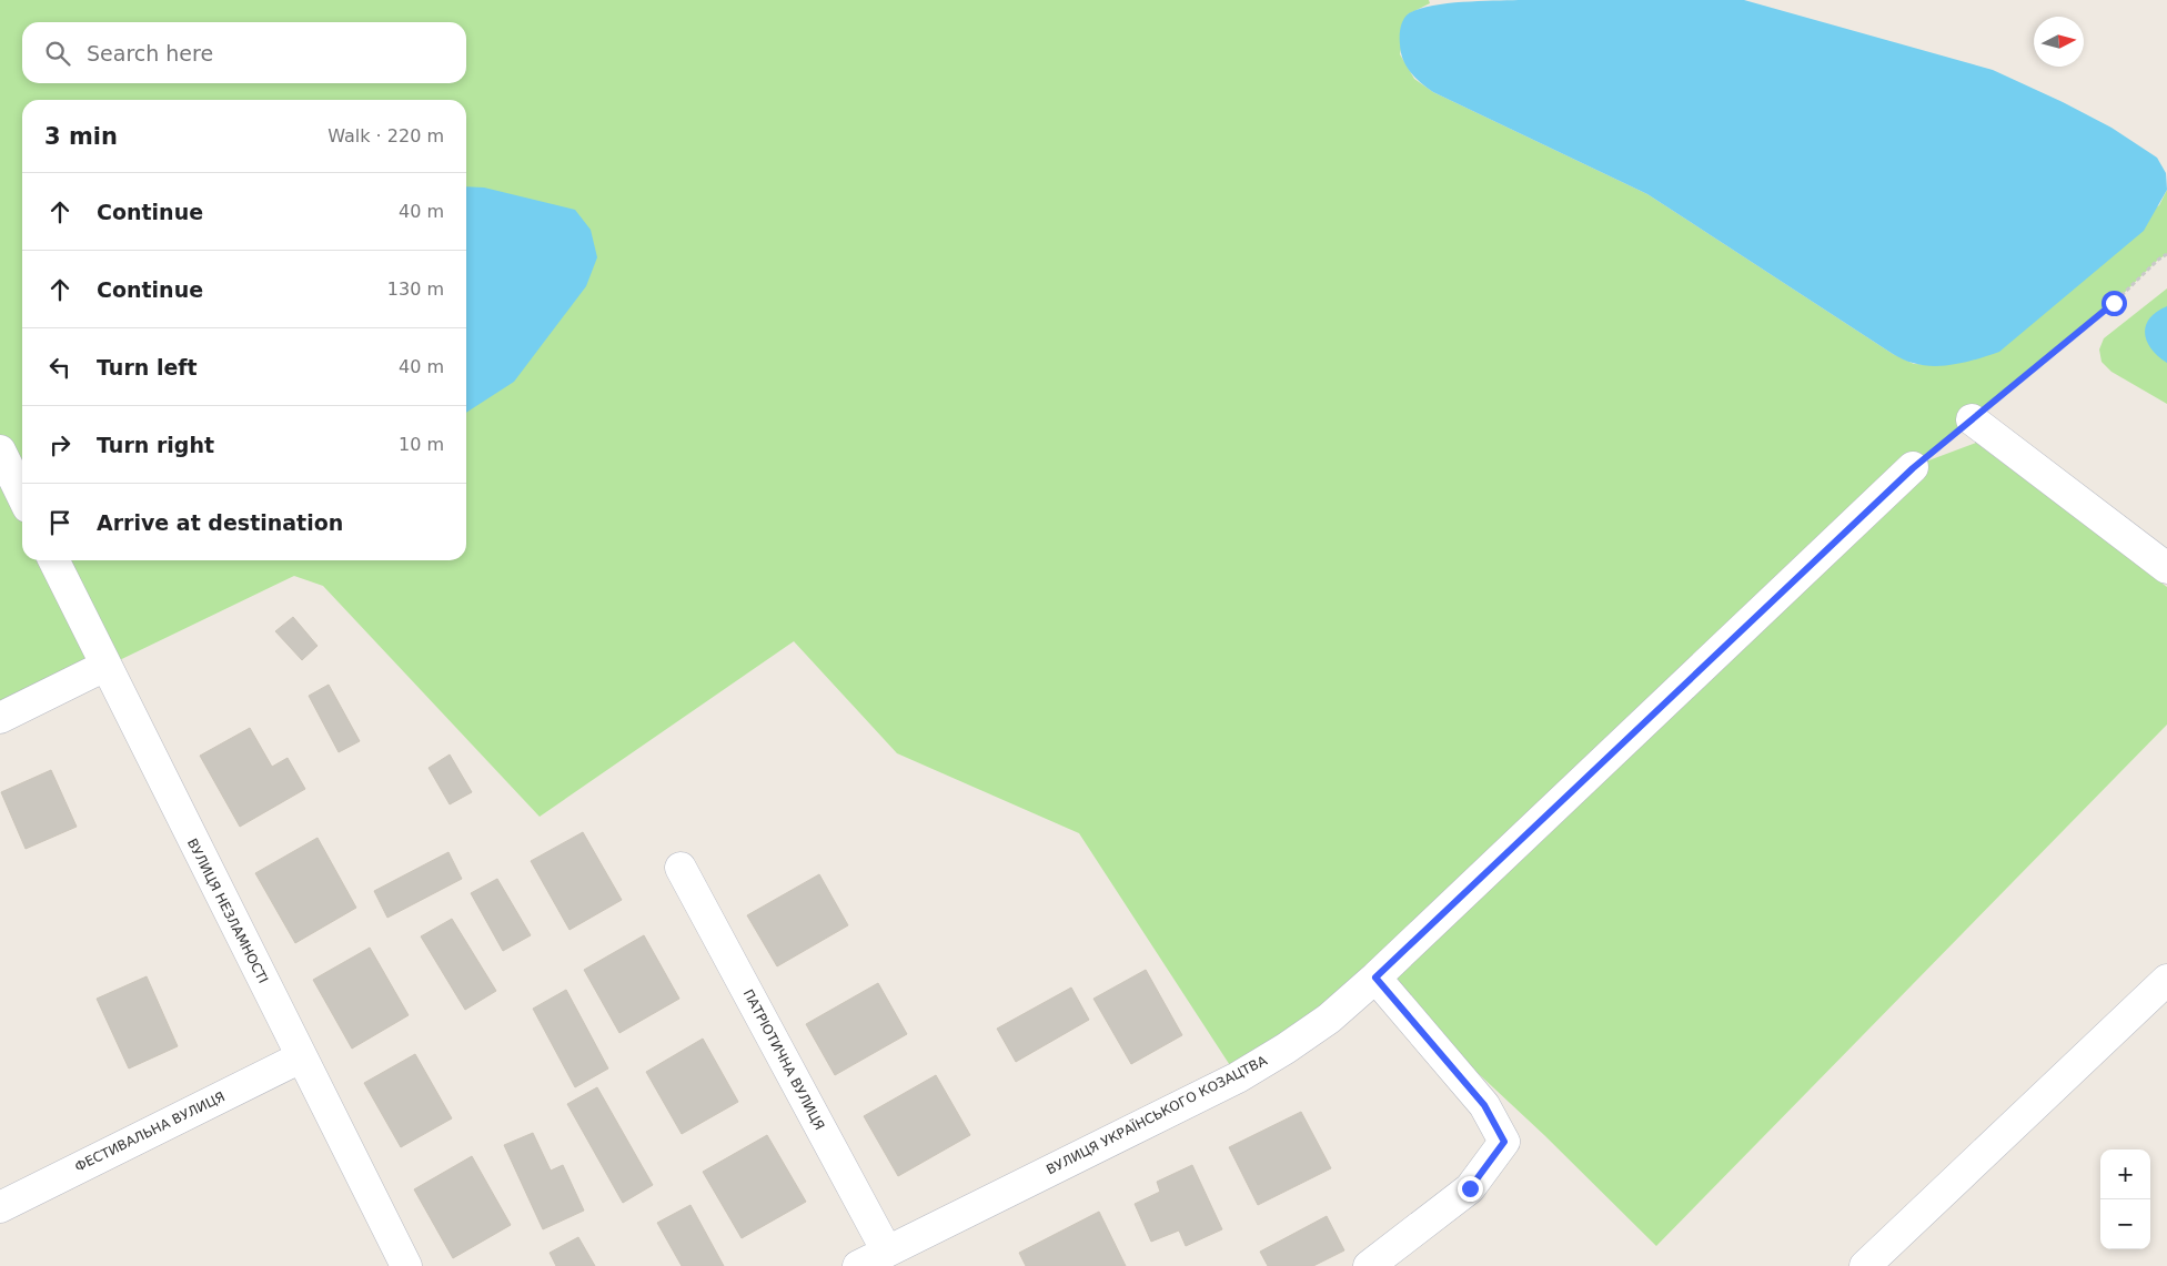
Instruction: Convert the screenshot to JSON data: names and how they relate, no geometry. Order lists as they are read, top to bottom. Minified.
{"streets":{"street":["ВУЛИЦЯ НЕЗЛАМНОСТІ","ПАТРІОТИЧНА ВУЛИЦЯ","ВУЛИЦЯ УКРАЇНСЬКОГО КОЗАЦТВА","ФЕСТИВАЛЬНА ВУЛИЦЯ"]},"crossings":[["ВУЛИЦЯ НЕЗЛАМНОСТІ","ФЕСТИВАЛЬНА ВУЛИЦЯ"],["ПАТРІОТИЧНА ВУЛИЦЯ","ВУЛИЦЯ УКРАЇНСЬКОГО КОЗАЦТВА"]],"north":"right","page":{"search":"Search here","heading":["3 min","Walk · 220 m"],"list":[["Continue","40 m"],["Continue","130 m"],["Turn left","40 m"],["Turn right","10 m"],"Arrive at destination"],"map_buttons":["+","−"]}}
